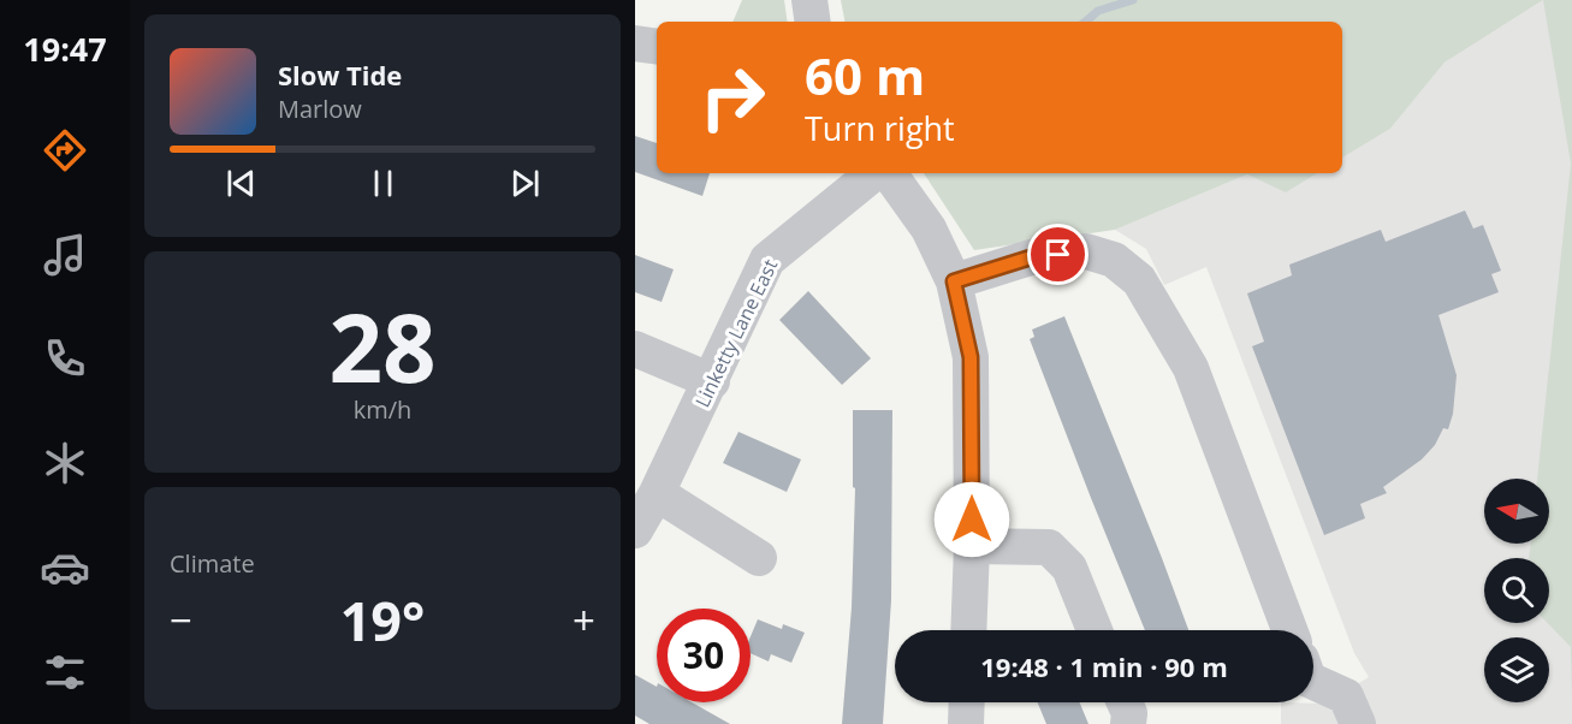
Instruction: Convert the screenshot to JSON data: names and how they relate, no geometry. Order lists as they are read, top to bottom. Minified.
{"streets":{"street":["Linketty Lane East"]},"north":"left","page":{"tabs":"19:47","turn":["60 m","Turn right"],"song":["Slow Tide","Marlow"],"tile":[["28","km/h"],"Climate"],"heat":["−","19°","+"],"limit":"30","trip":"19:48 · 1 min · 90 m"}}
